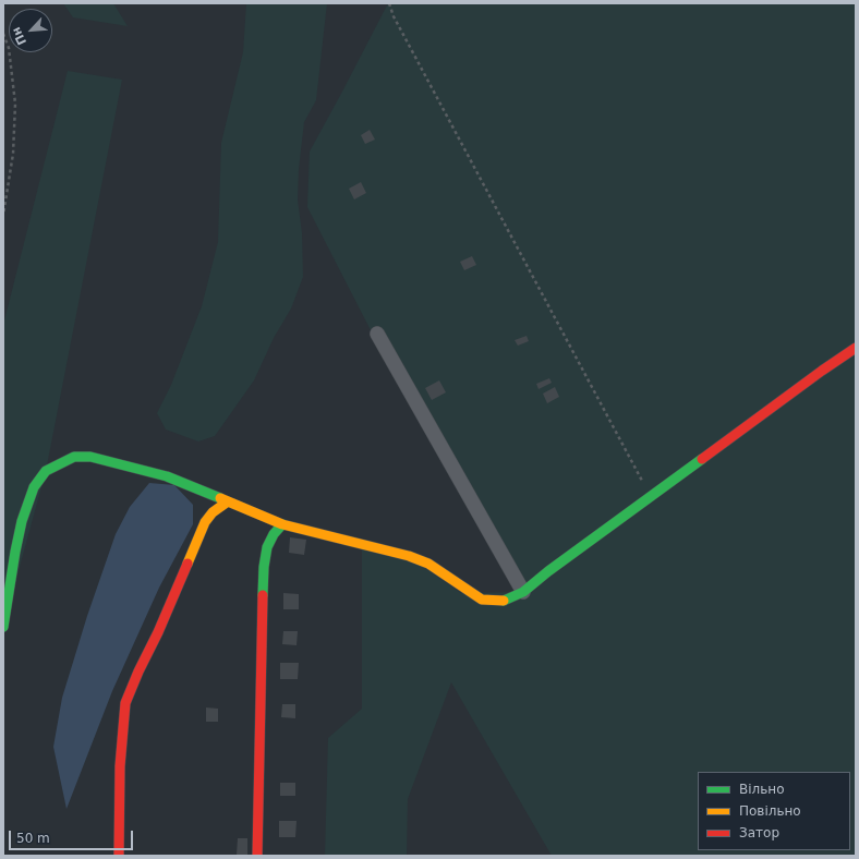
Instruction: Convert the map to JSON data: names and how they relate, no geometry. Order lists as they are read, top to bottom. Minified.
{"legend":["Вільно","Повільно","Затор"],"scale_bar":"50 m","north":"bottom left"}
